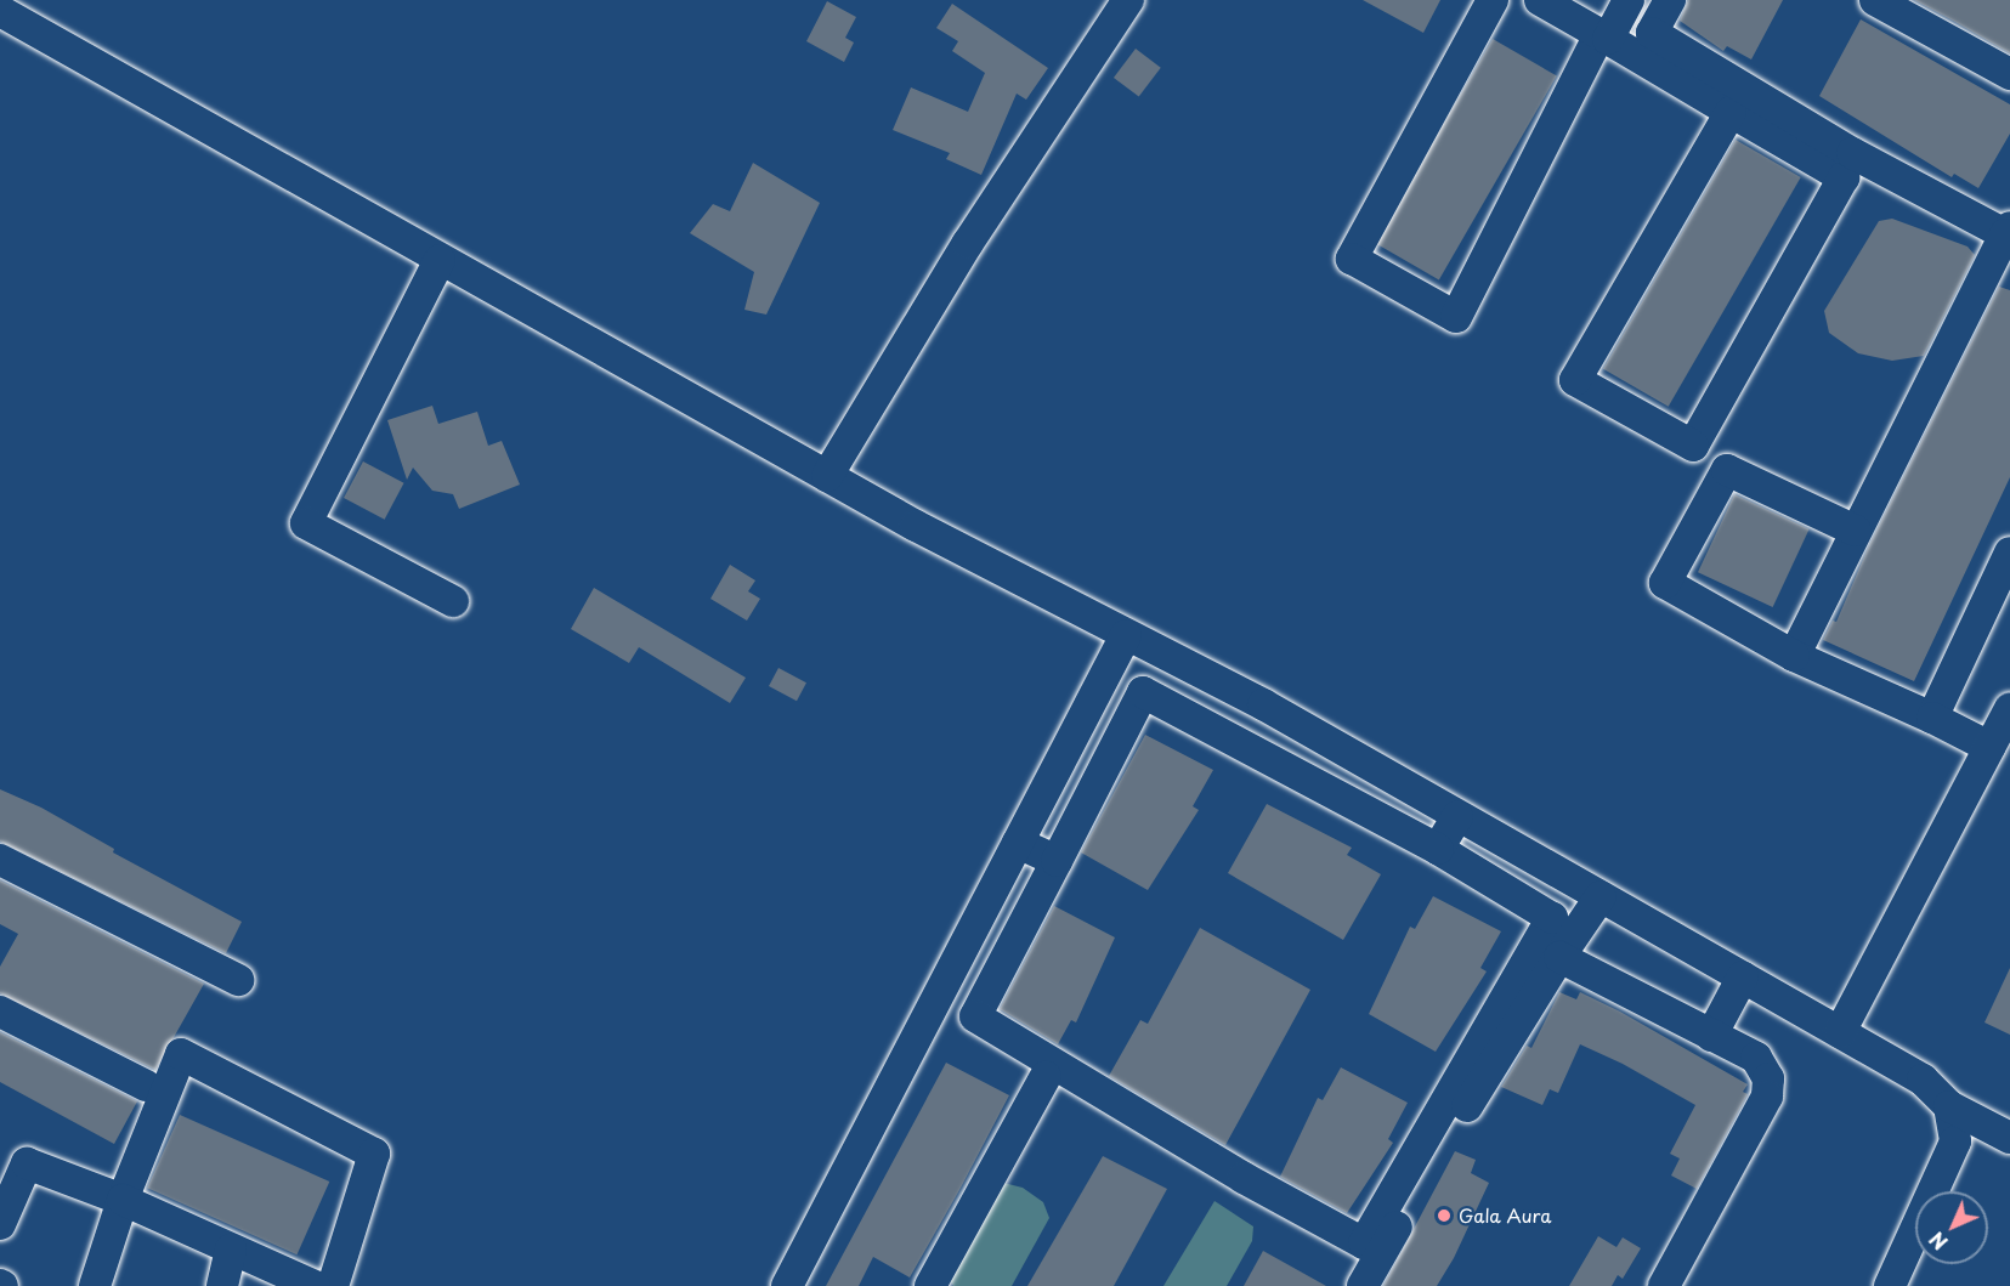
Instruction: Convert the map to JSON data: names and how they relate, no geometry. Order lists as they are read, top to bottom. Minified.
{"places":["Gala Aura"],"north":"bottom left"}
